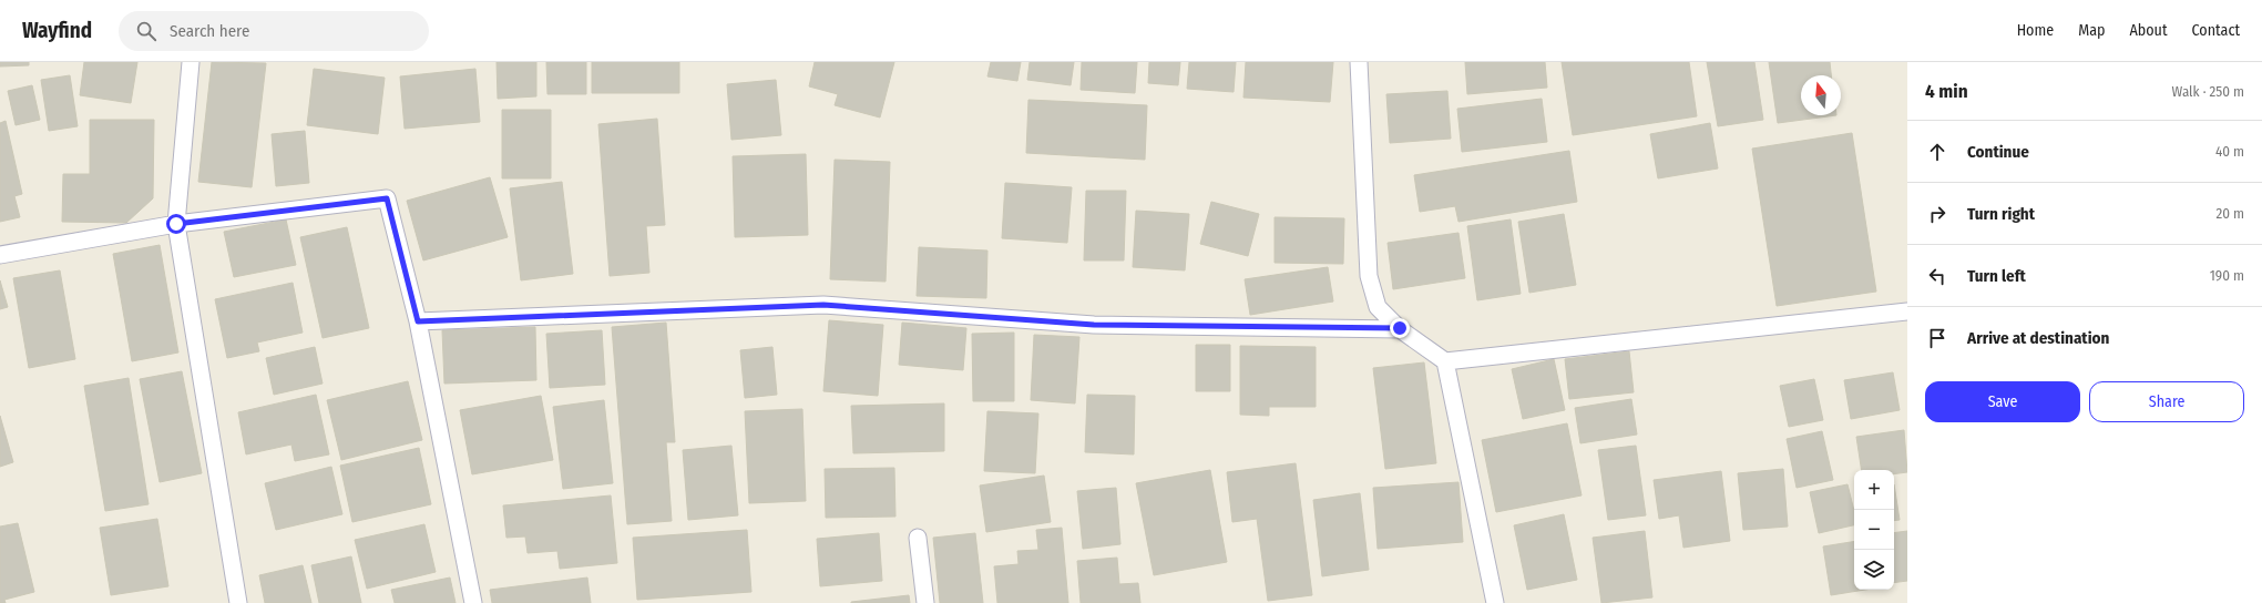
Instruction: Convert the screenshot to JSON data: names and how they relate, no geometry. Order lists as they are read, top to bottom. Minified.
{"north":"top","page":{"header":"Wayfind","search":"Search here","nav":["Home","Map","About","Contact"],"heading":["4 min","Walk · 250 m"],"list":[["Continue","40 m"],["Turn right","20 m"],["Turn left","190 m"],"Arrive at destination"],"buttons":["Save","Share"],"map_buttons":["+","−"]}}
